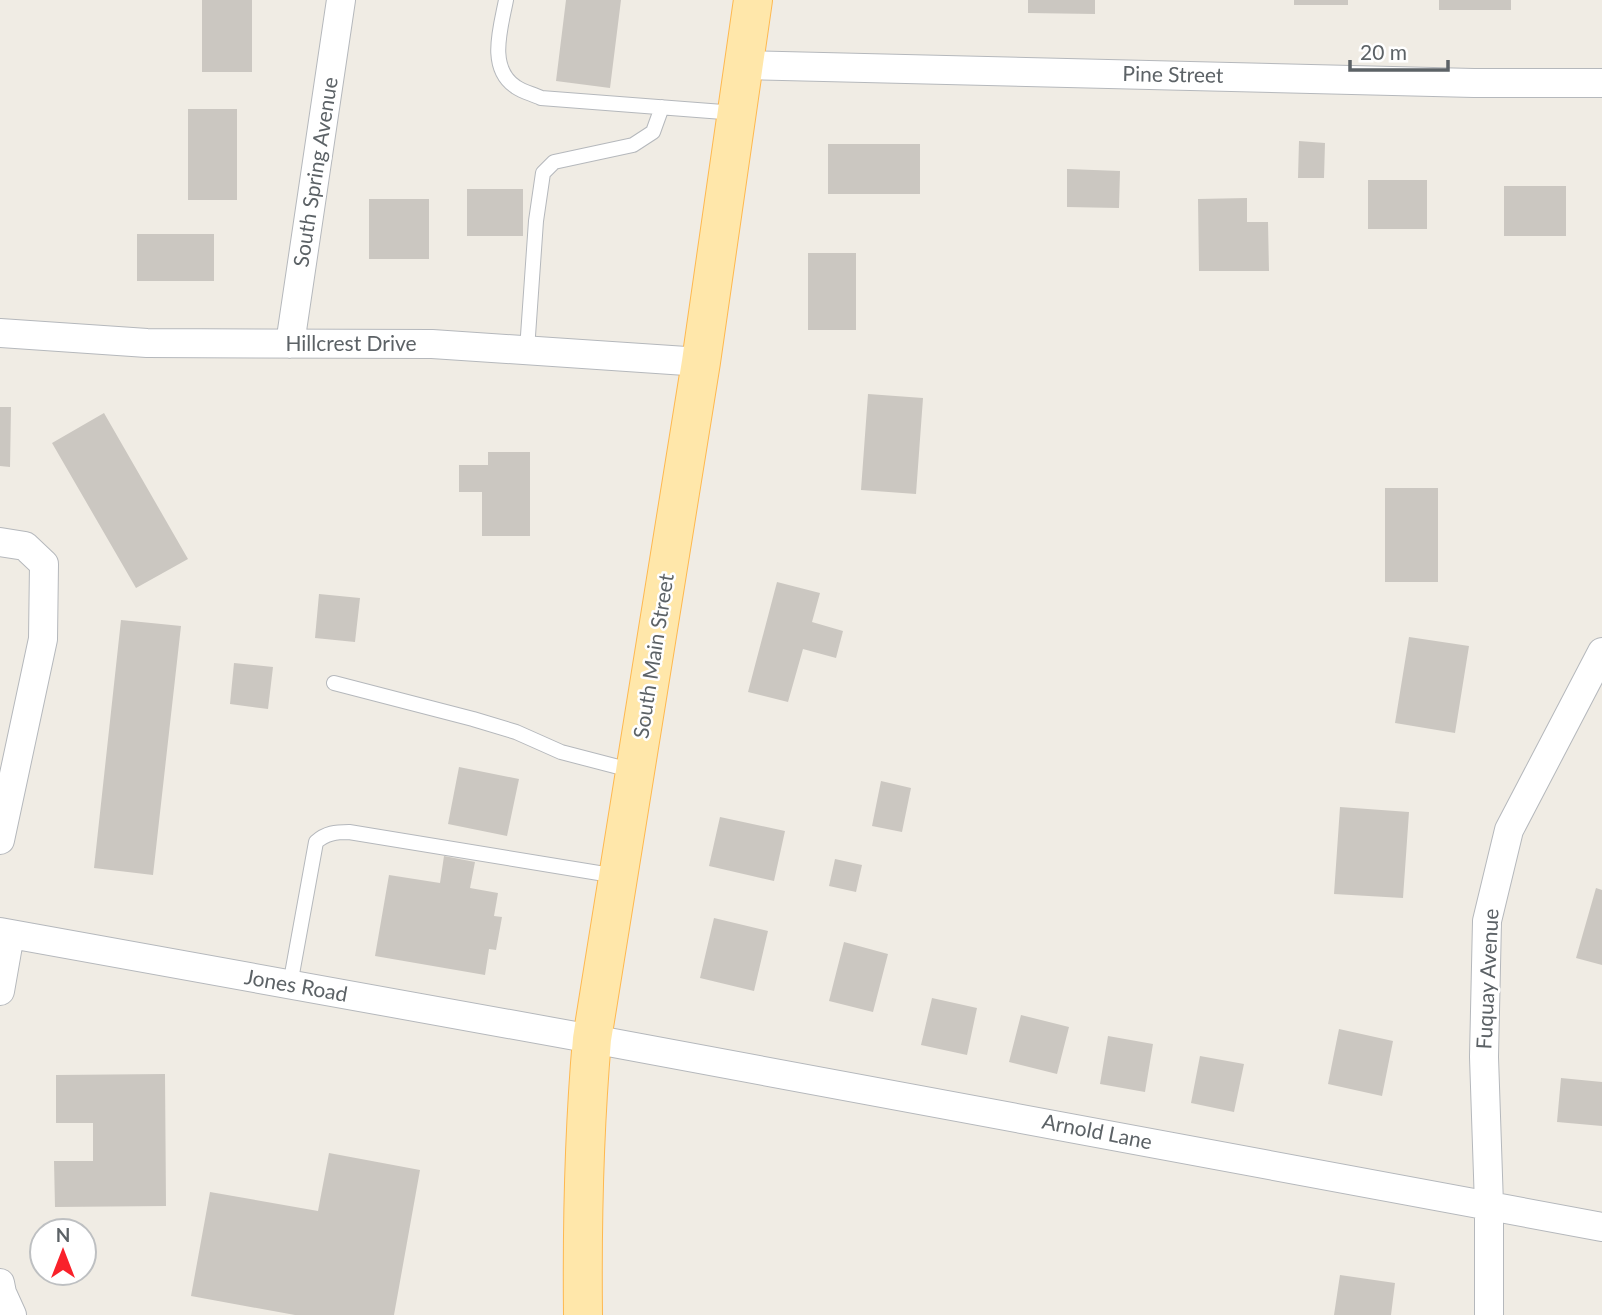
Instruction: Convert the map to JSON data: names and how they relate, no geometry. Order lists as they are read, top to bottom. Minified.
{"streets":{"main road":["South Main Street"],"street":["Pine Street","South Spring Avenue","Hillcrest Drive","Fuquay Avenue","Jones Road","Arnold Lane"]},"crossings":[["Pine Street","South Main Street"],["South Spring Avenue","Hillcrest Drive"],["Hillcrest Drive","South Main Street"],["South Main Street","Jones Road"],["South Main Street","Arnold Lane"],["Fuquay Avenue","Arnold Lane"],["Jones Road","Arnold Lane"]],"scale_bar":"20 m","north":"top"}
